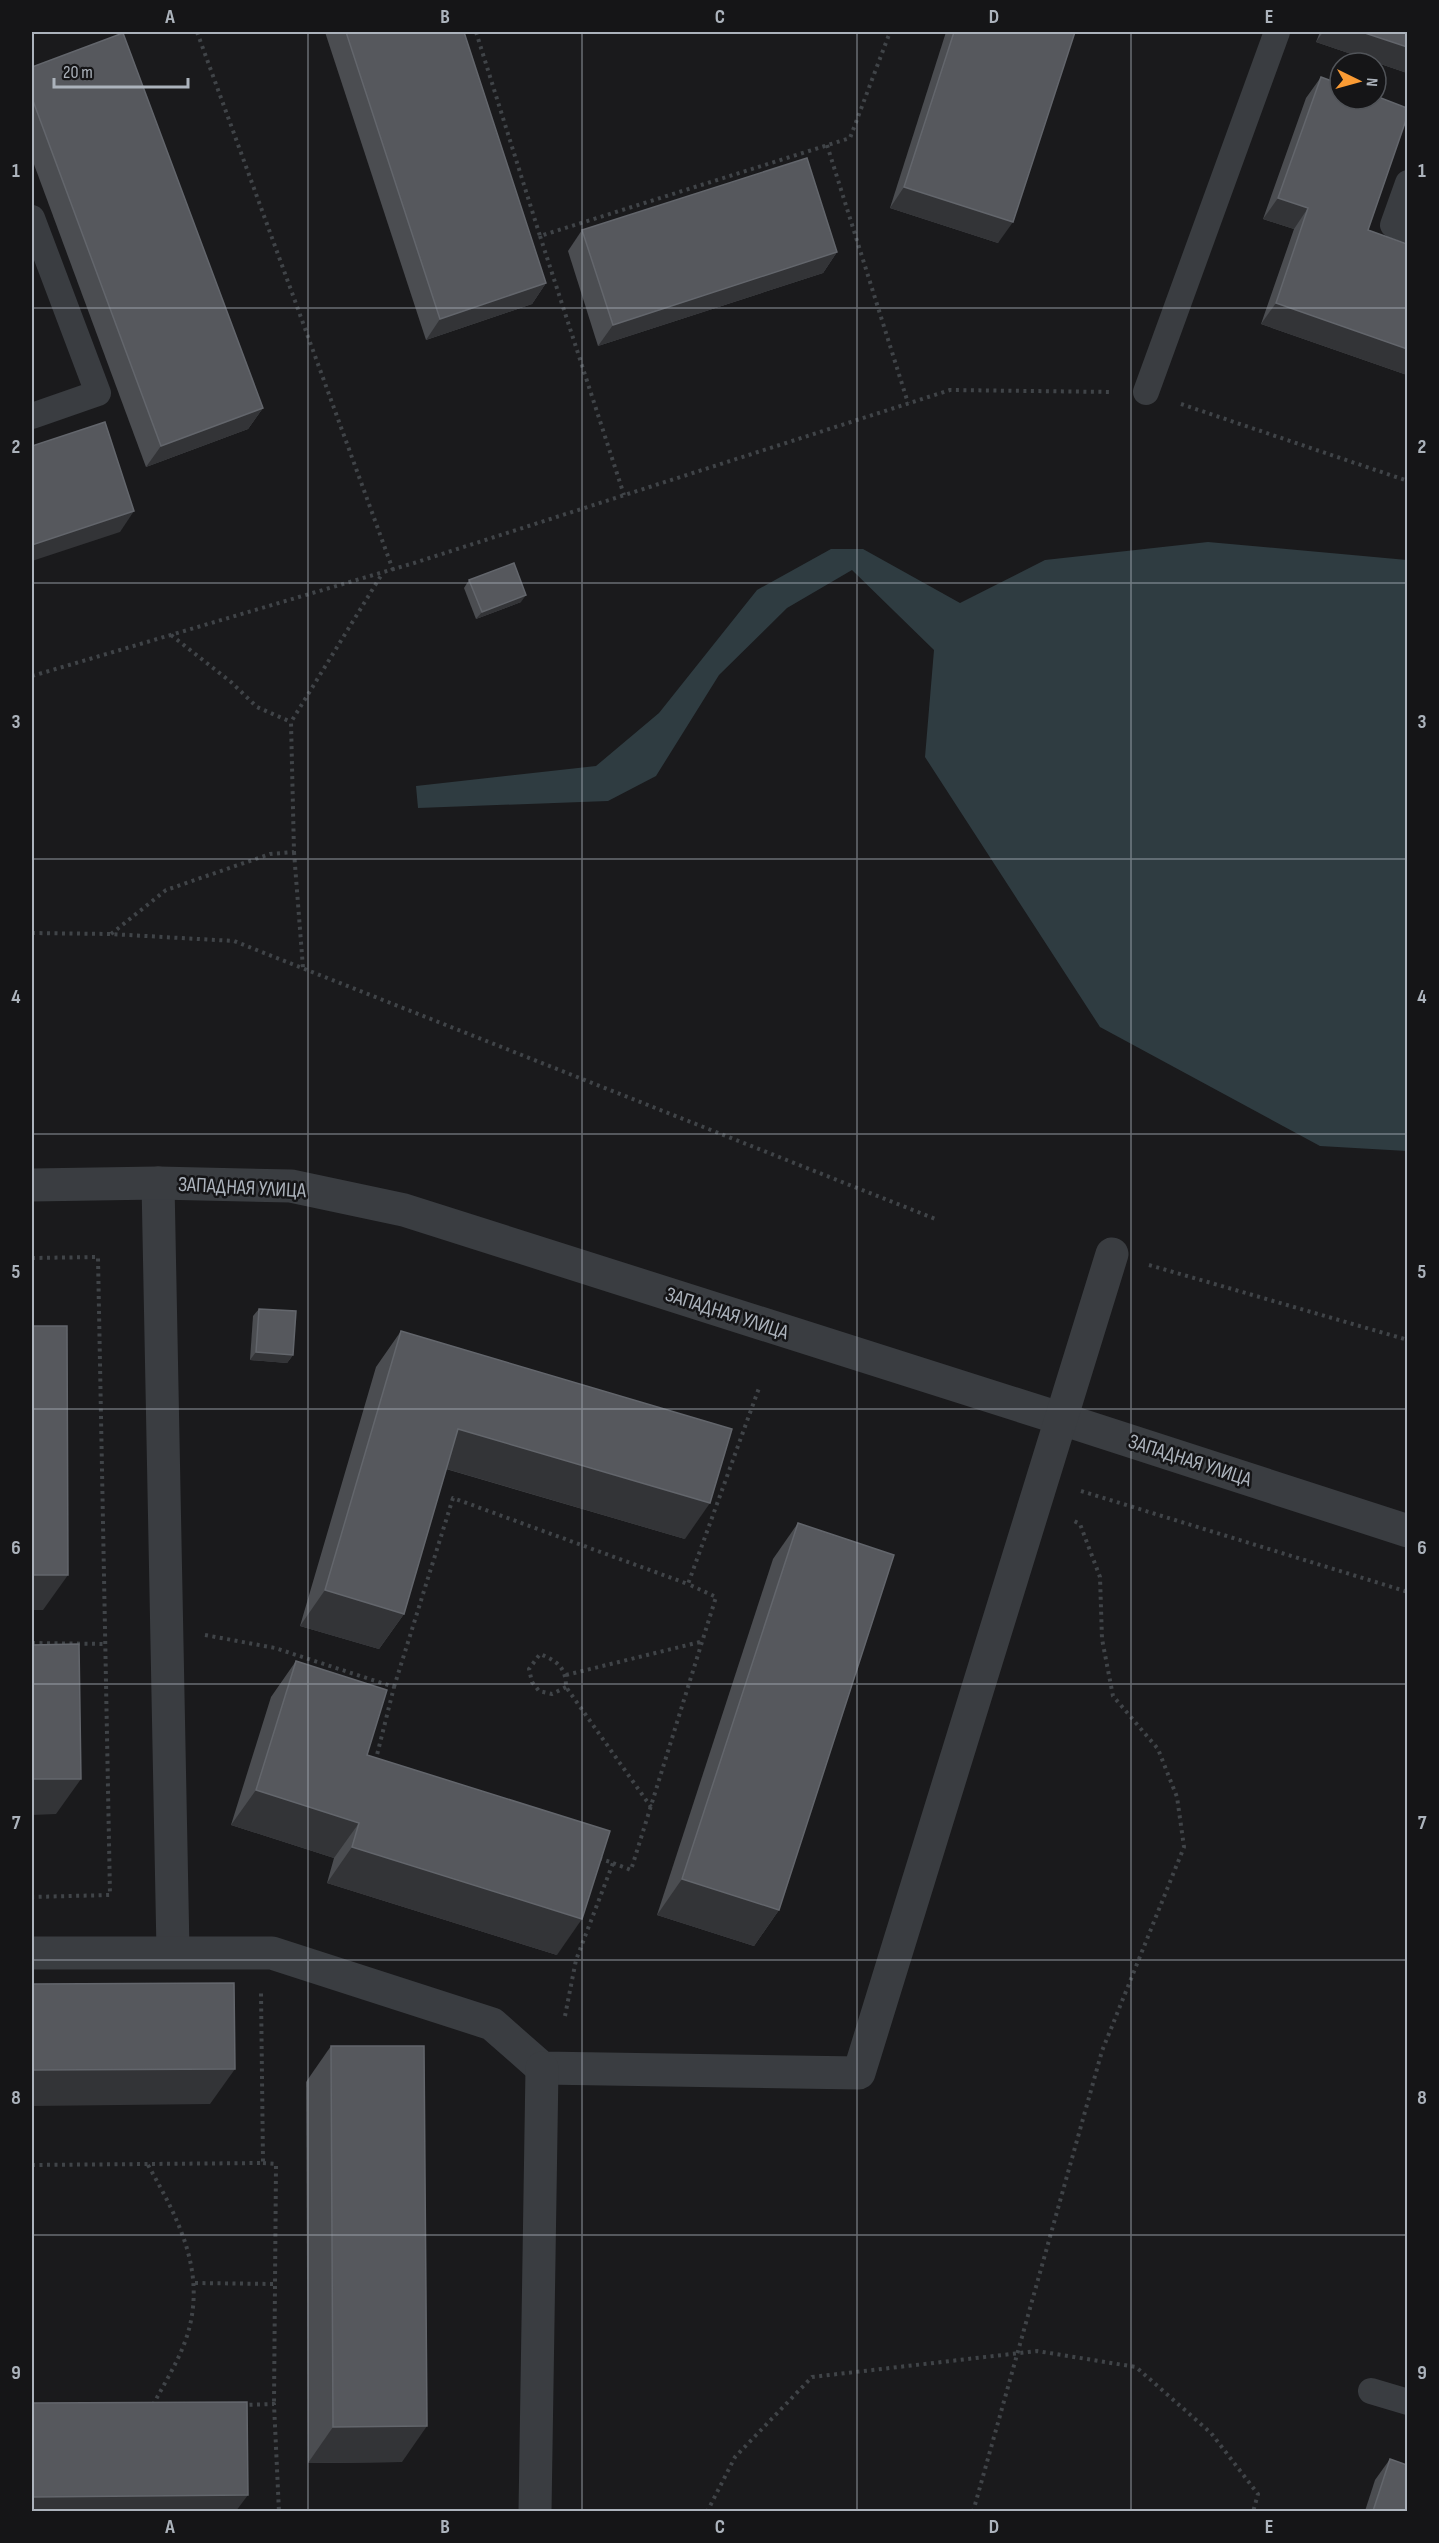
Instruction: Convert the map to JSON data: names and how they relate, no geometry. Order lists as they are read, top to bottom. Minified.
{"streets":{"street":["ЗАПАДНАЯ УЛИЦА"]},"scale_bar":"20 m","north":"right","grid":{"columns":["A","B","C","D","E"],"rows":["1","2","3","4","5","6","7","8","9"]}}
